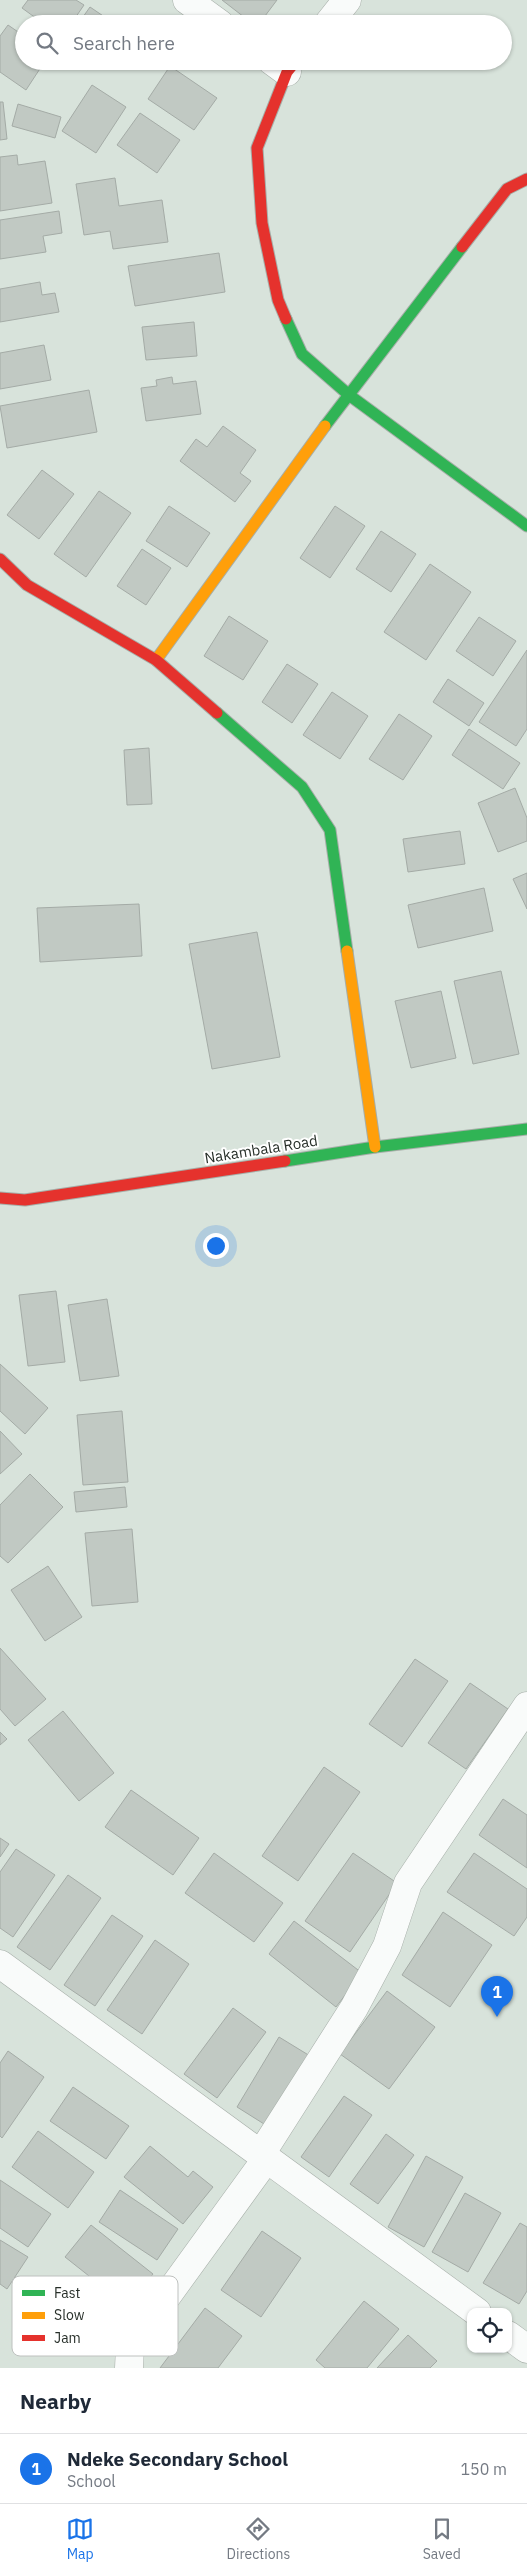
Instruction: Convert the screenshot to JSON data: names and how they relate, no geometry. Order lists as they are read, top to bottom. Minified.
{"streets":{"street":["Nakambala Road"]},"legend":["Fast","Slow","Jam"],"page":{"search":"Search here","pins":"1","heading":"Nearby","list":[{"mark":"1","name":"Ndeke Secondary School","note":"School","value":"150 m"}],"nav":["Map","Directions","Saved"]}}
